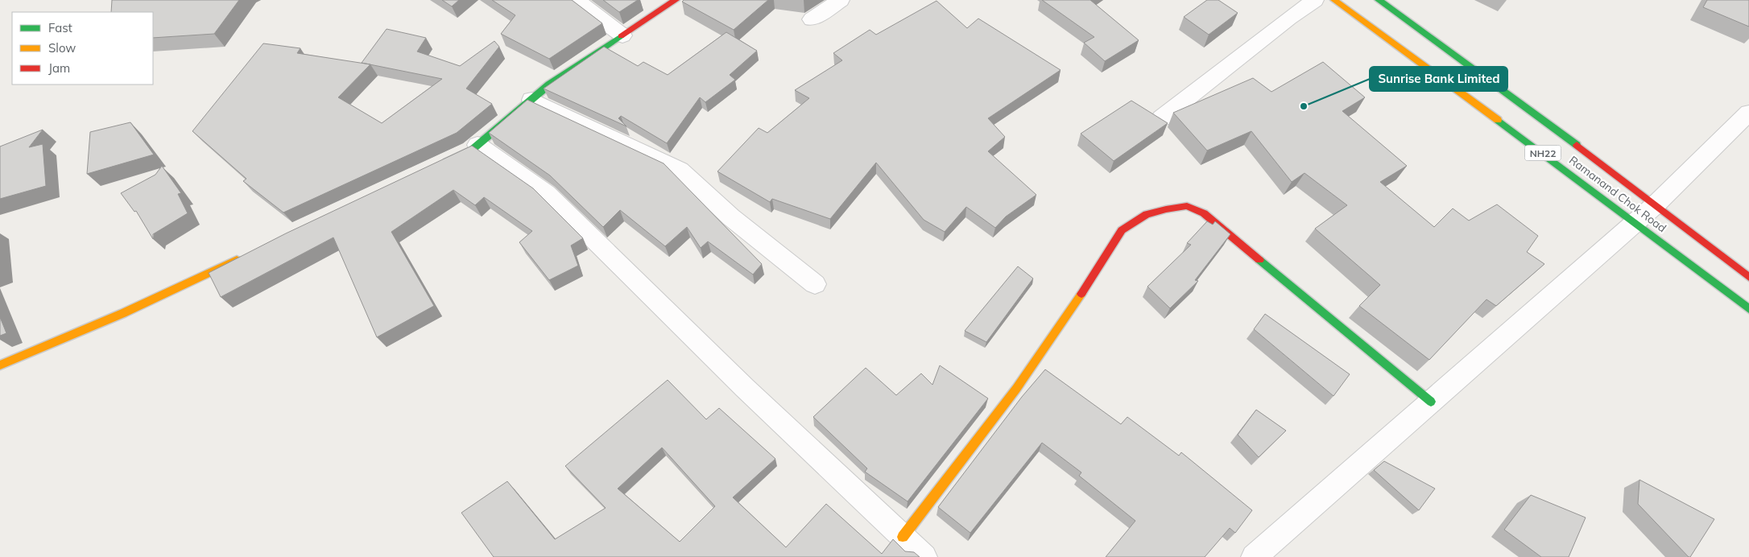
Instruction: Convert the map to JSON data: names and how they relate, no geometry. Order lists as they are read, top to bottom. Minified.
{"streets":{"main road":["NH22","Ramanand Chok Road"]},"places":["Sunrise Bank Limited"],"legend":["Fast","Slow","Jam"]}
